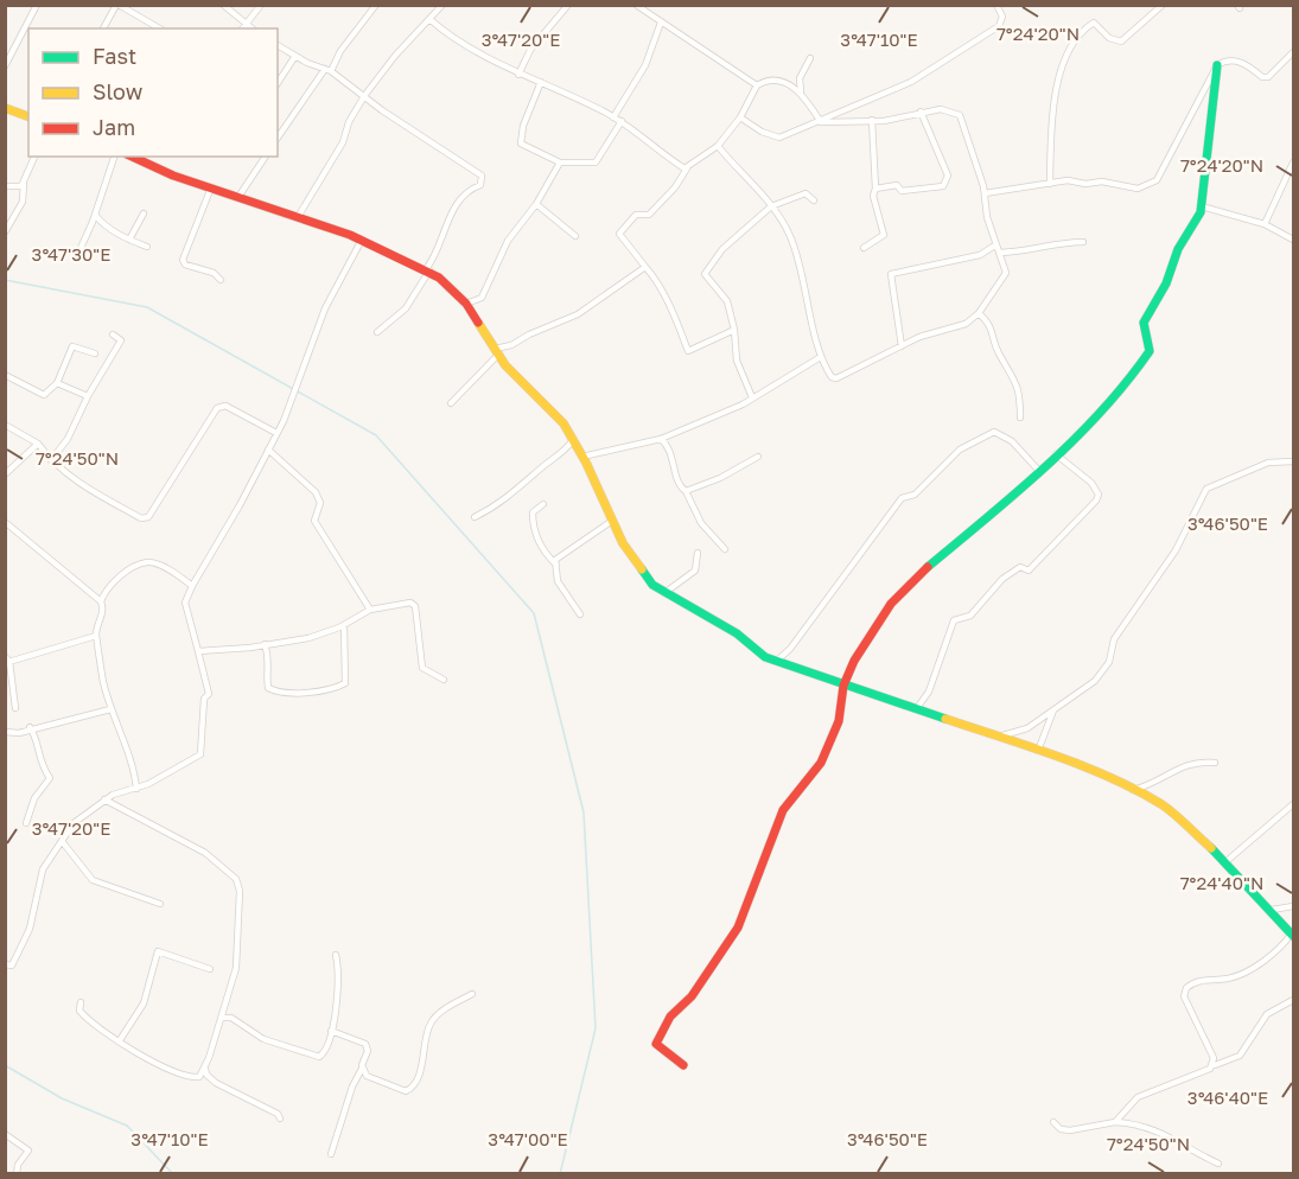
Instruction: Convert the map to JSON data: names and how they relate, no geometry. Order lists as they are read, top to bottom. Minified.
{"legend":["Fast","Slow","Jam"],"coordinates":["7°24'20\"N","3°47'20\"E","3°47'10\"E","3°47'30\"E","7°24'50\"N","3°46'50\"E","7°24'40\"N","3°46'40\"E","3°47'00\"E"]}
